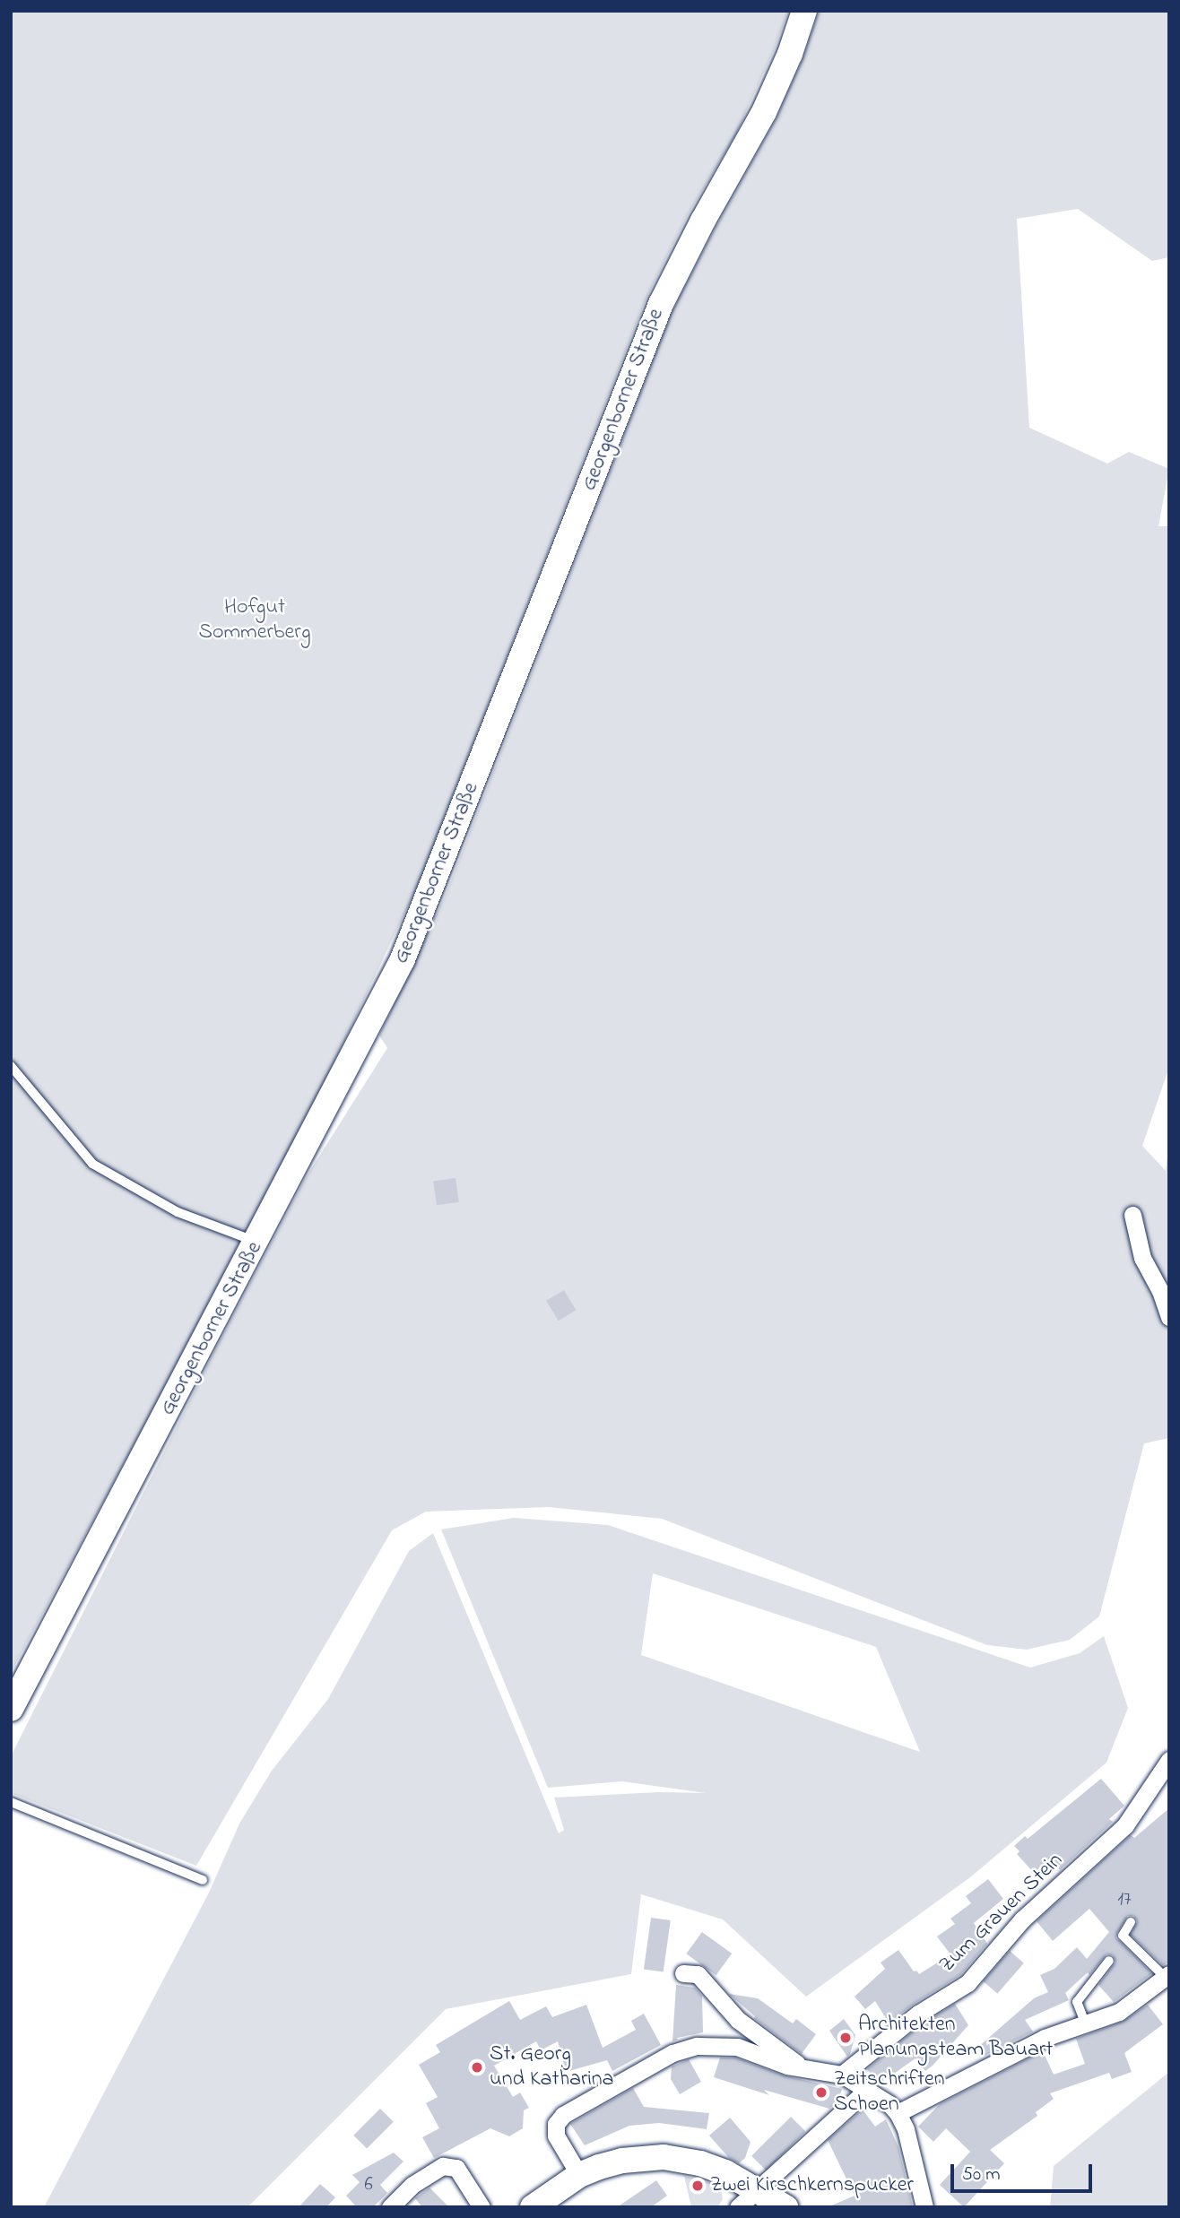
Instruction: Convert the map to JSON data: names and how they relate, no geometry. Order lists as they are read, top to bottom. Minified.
{"streets":{"main road":["Georgenborner Straße"],"street":["Zum Grauen Stein"]},"parks":["Hofgut Sommerberg"],"places":["Architekten Planungsteam Bauart","St. Georg und Katharina","Zeitschriften Schoen","Zwei Kirschkernspucker"],"house_numbers":["17","6"],"scale_bar":"50 m"}
